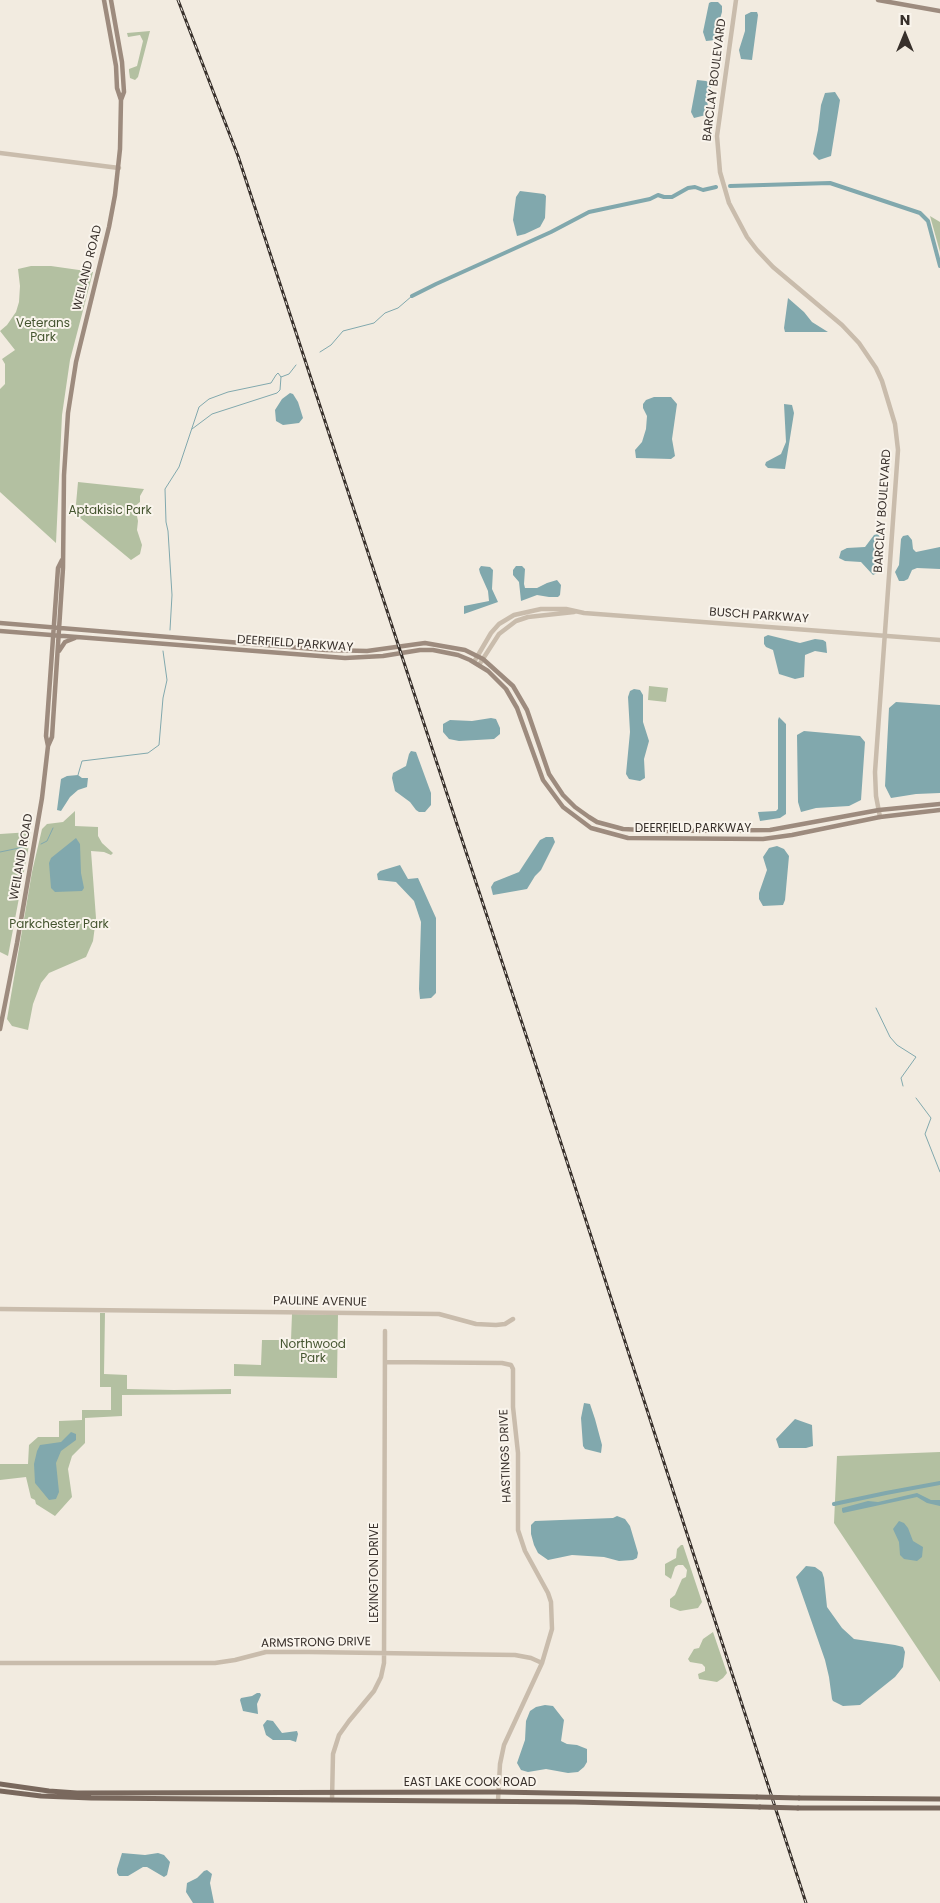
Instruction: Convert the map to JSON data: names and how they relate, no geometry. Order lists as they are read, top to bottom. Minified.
{"streets":{"main road":["WEILAND ROAD","DEERFIELD PARKWAY","EAST LAKE COOK ROAD"],"street":["BARCLAY BOULEVARD","BUSCH PARKWAY","PAULINE AVENUE","HASTINGS DRIVE","LEXINGTON DRIVE","ARMSTRONG DRIVE"]},"crossings":[["BARCLAY BOULEVARD","BUSCH PARKWAY"],["BARCLAY BOULEVARD","DEERFIELD PARKWAY"],["WEILAND ROAD","DEERFIELD PARKWAY"],["BUSCH PARKWAY","DEERFIELD PARKWAY"],["HASTINGS DRIVE","LEXINGTON DRIVE"],["HASTINGS DRIVE","ARMSTRONG DRIVE"],["HASTINGS DRIVE","EAST LAKE COOK ROAD"],["LEXINGTON DRIVE","ARMSTRONG DRIVE"],["LEXINGTON DRIVE","EAST LAKE COOK ROAD"]],"parks":["Veterans Park","Aptakisic Park","Parkchester Park","Northwood Park"],"north":"top"}
